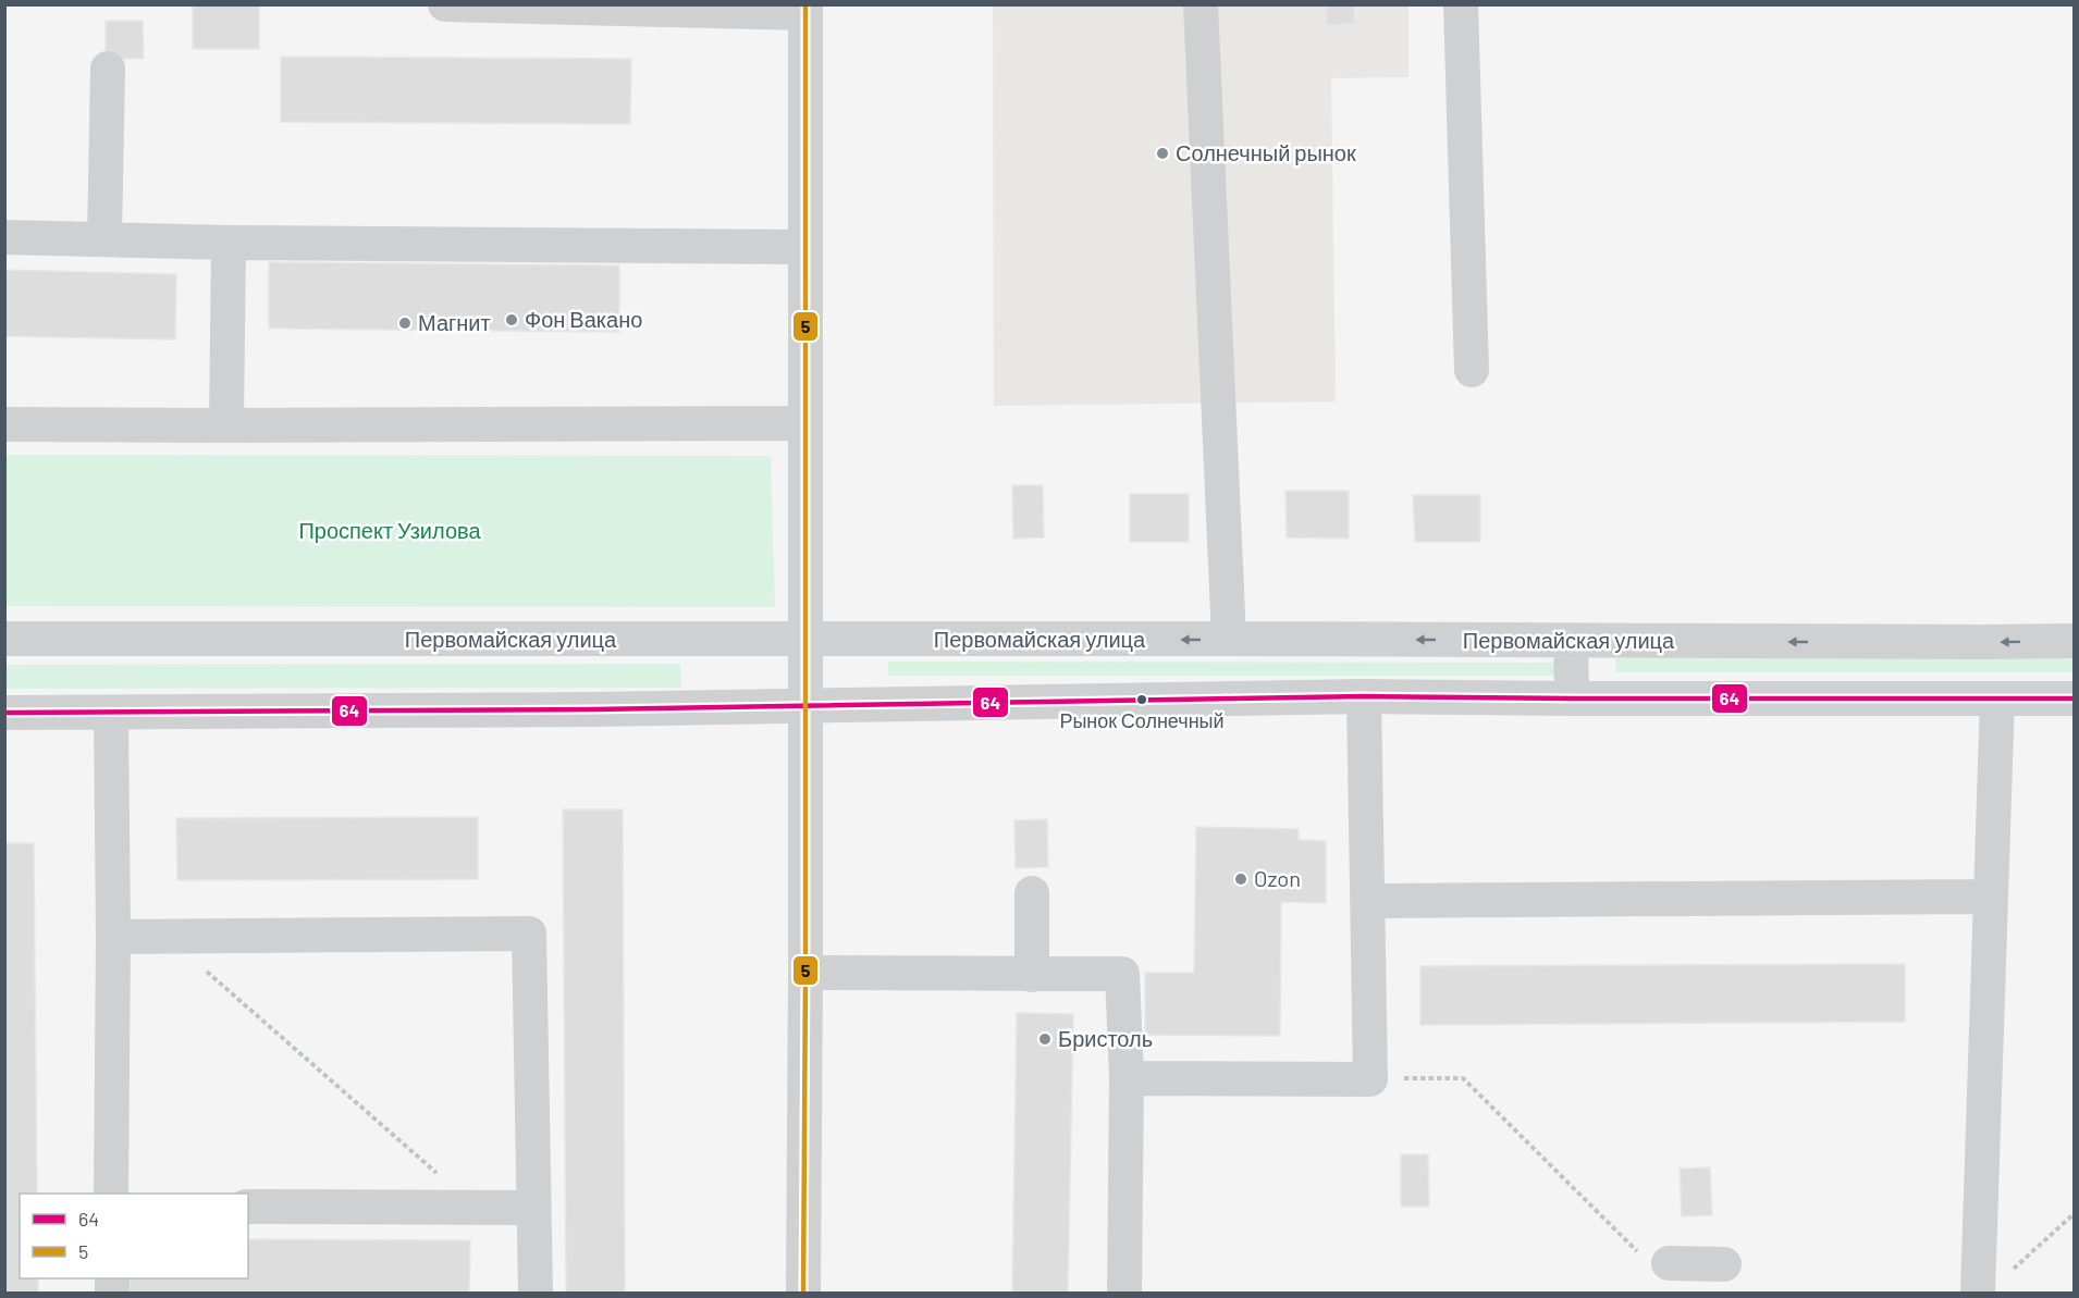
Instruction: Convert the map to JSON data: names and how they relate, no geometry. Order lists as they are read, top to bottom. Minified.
{"streets":{"street":["Первомайская улица"]},"parks":["Проспект Узилова"],"places":["Солнечный рынок","Фон Вакано","Магнит","Рынок Солнечный","Ozon","Бристоль"],"lines":["transit line 5","transit line 64"],"legend":["64","5"]}
